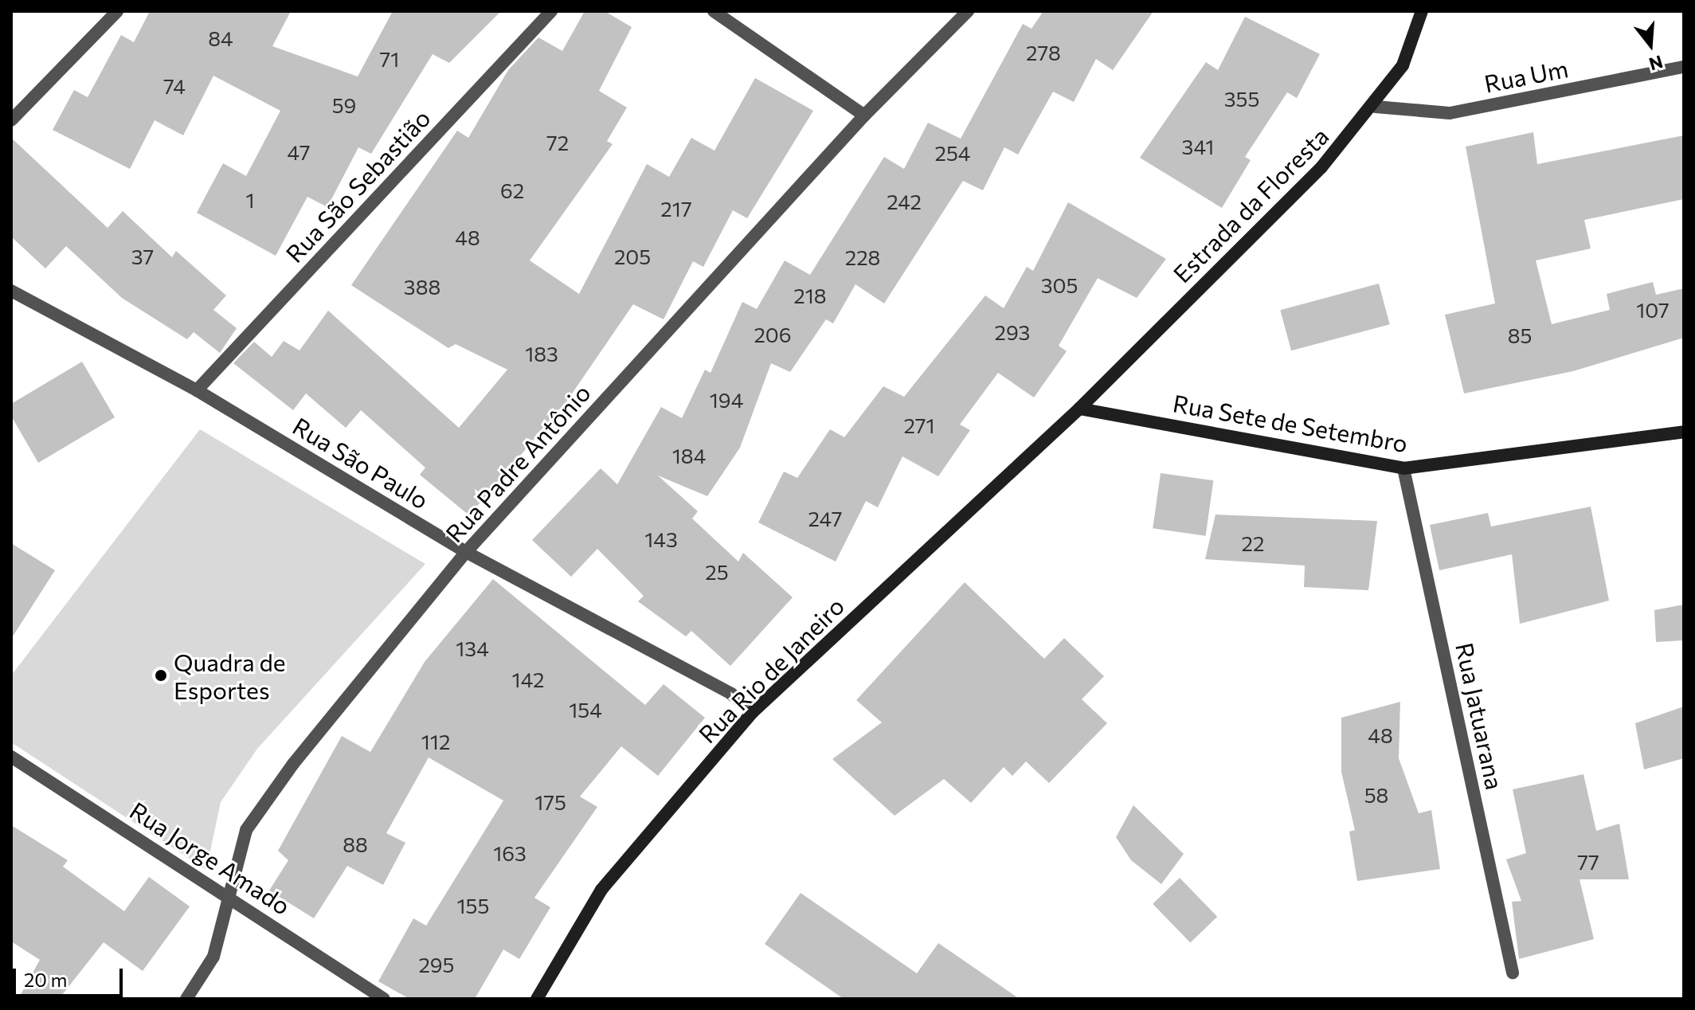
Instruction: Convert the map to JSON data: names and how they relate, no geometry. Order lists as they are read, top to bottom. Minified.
{"streets":{"main road":["Estrada da Floresta","Rua Sete de Setembro","Rua Rio de Janeiro"],"street":["Rua Um","Rua São Sebastião","Rua São Paulo","Rua Padre Antônio","Rua Jatuarana","Rua Jorge Amado"]},"crossings":[["Rua Um","Estrada da Floresta"],["Rua São Sebastião","Rua São Paulo"],["Estrada da Floresta","Rua Sete de Setembro"],["Estrada da Floresta","Rua Rio de Janeiro"],["Rua Sete de Setembro","Rua Rio de Janeiro"],["Rua Sete de Setembro","Rua Jatuarana"],["Rua São Paulo","Rua Padre Antônio"],["Rua São Paulo","Rua Rio de Janeiro"],["Rua Padre Antônio","Rua Jorge Amado"]],"places":["Quadra de Esportes"],"house_numbers":["84","278","71","74","355","59","72","341","47","254","62","1","242","217","48","37","205","228","305","388","218","107","293","206","85","183","194","271","184","247","143","22","25","134","142","154","48","112","58","175","88","163","77","155","295"],"scale_bar":"20 m","north":"bottom"}
